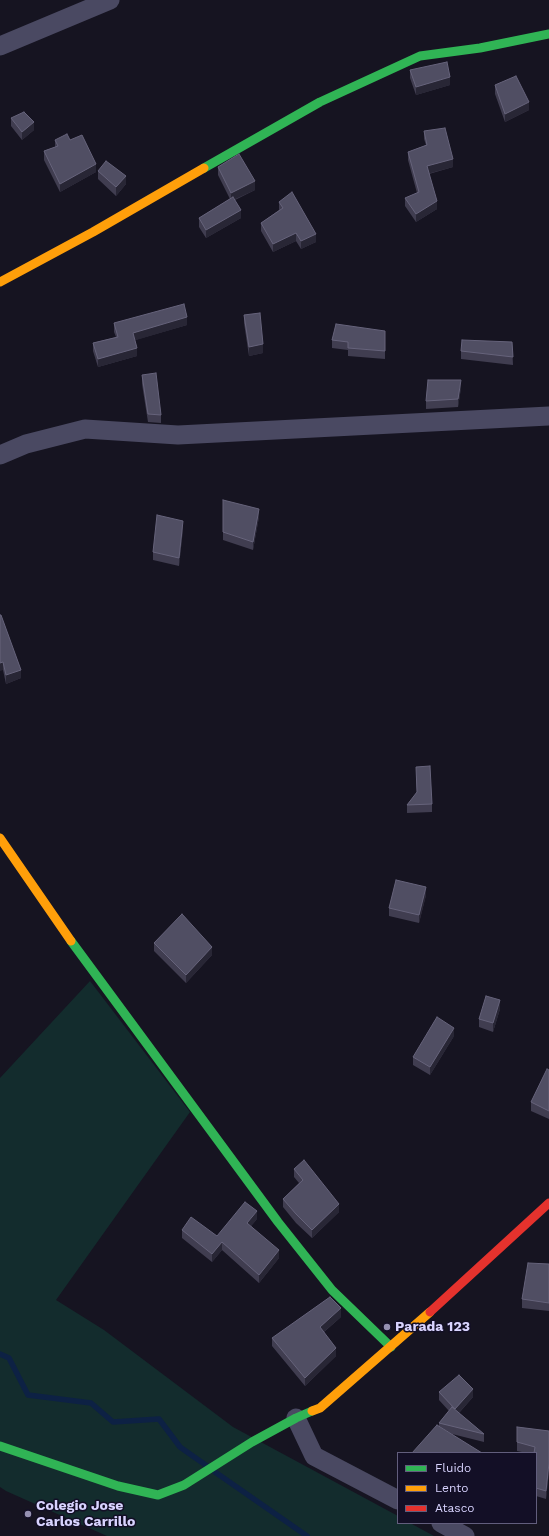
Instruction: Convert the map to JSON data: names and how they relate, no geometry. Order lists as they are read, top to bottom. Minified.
{"places":["Parada 123","Colegio Jose Carlos Carrillo"],"legend":["Fluido","Lento","Atasco"]}
